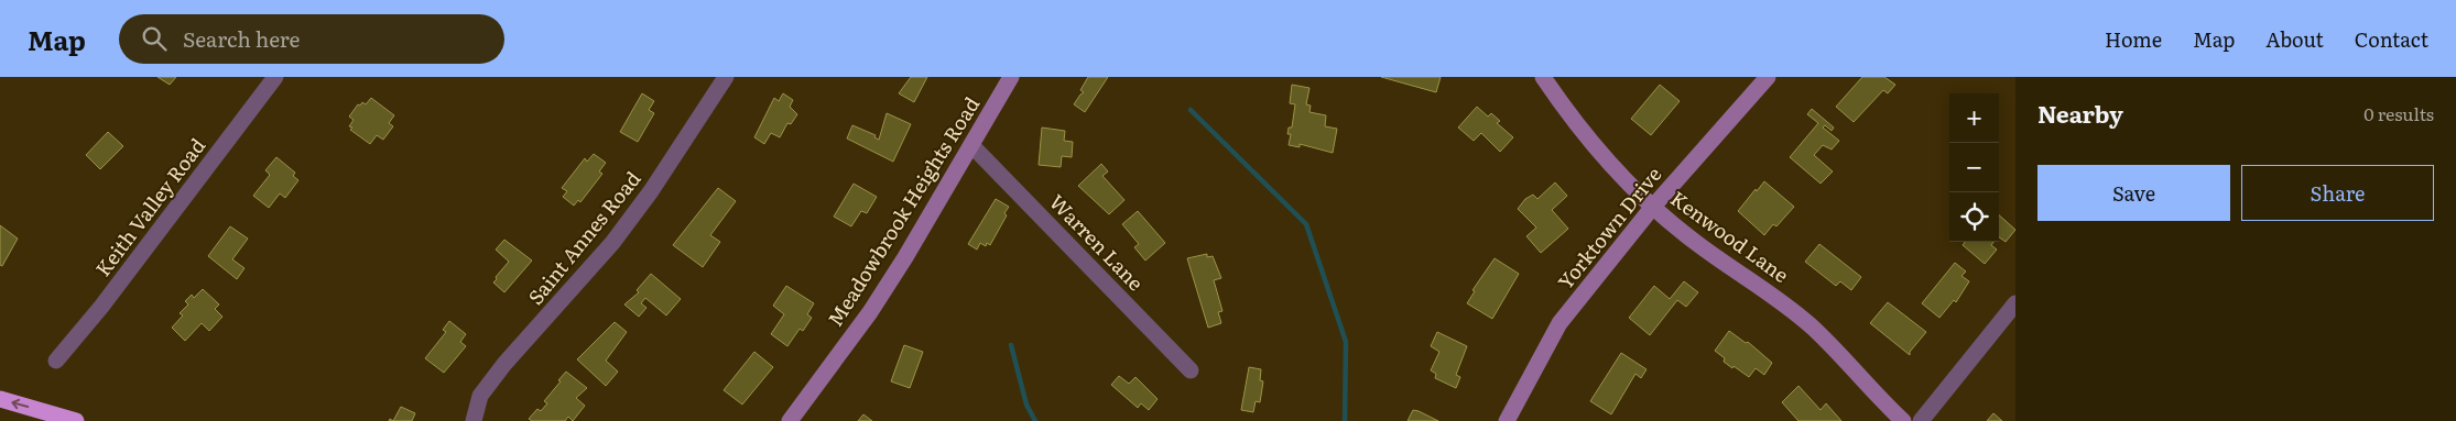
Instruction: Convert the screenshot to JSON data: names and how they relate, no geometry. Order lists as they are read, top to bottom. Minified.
{"streets":{"street":["Keith Valley Road","Meadowbrook Heights Road","Yorktown Drive","Kenwood Lane","Saint Annes Road","Warren Lane"]},"crossings":[["Meadowbrook Heights Road","Warren Lane"],["Yorktown Drive","Kenwood Lane"]],"page":{"header":"Map","search":"Search here","nav":["Home","Map","About","Contact"],"heading":["Nearby","0 results"],"map_buttons":["+","−"],"buttons":["Save","Share"]}}
